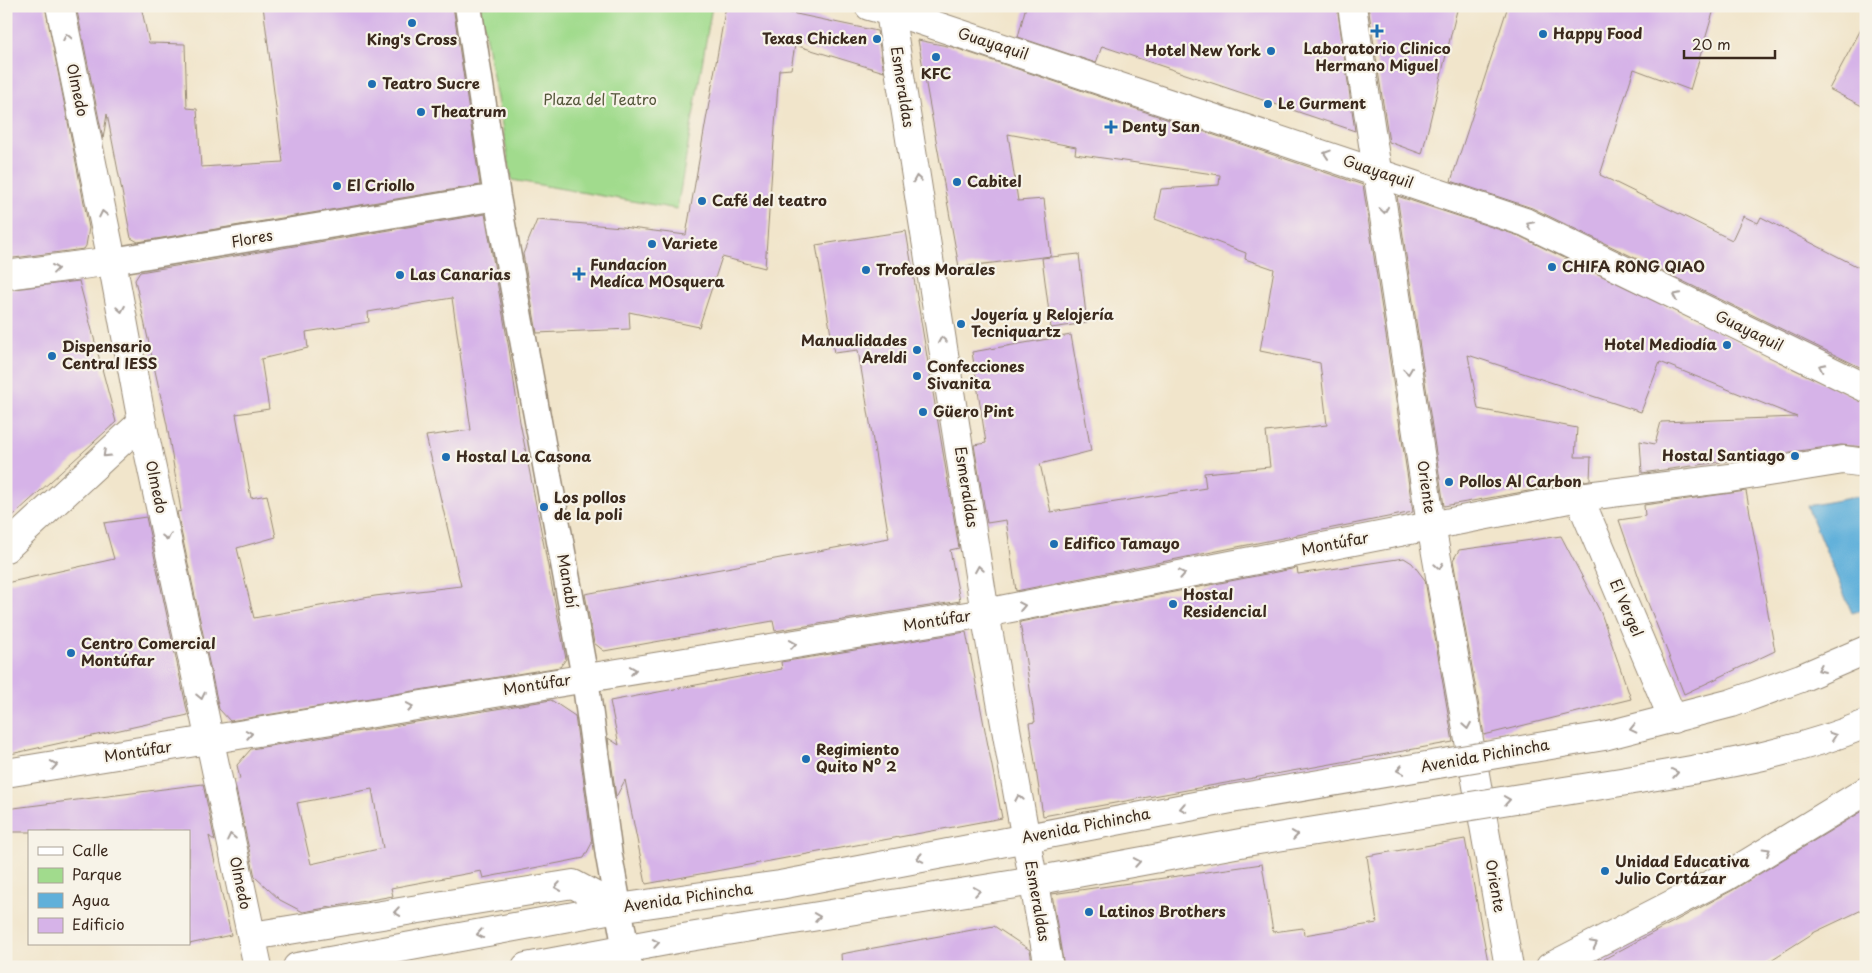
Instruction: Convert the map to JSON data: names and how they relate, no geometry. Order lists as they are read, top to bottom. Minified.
{"streets":{"street":["Guayaquil","Esmeraldas","Olmedo","Flores","Oriente","Montúfar","Manabí","El Vergel","Avenida Pichincha"]},"crossings":[["Guayaquil","Esmeraldas"],["Guayaquil","Oriente"],["Esmeraldas","Montúfar"],["Esmeraldas","Avenida Pichincha"],["Olmedo","Flores"],["Olmedo","Montúfar"],["Flores","Manabí"],["Oriente","Montúfar"],["Montúfar","Manabí"],["Montúfar","El Vergel"],["Manabí","Avenida Pichincha"],["El Vergel","Avenida Pichincha"]],"one_way":["Guayaquil","Esmeraldas","Oriente","Montúfar"],"parks":["Plaza del Teatro"],"places":{"other":["King's Cross","Happy Food","Texas Chicken","Hotel New York","KFC","Teatro Sucre","Le Gurment","Theatrum","Cabitel","El Criollo","Café del teatro","Variete","CHIFA RONG QIAO","Trofeos Morales","Las Canarias","Joyería y Relojería Tecniquartz","Hotel Mediodía","Manualidades Areldi","Dispensario Central IESS","Confecciones Sivanita","Güero Pint","Hostal Santiago","Hostal La Casona","Pollos Al Carbon","Los pollos de la poli","Edifico Tamayo","Hostal Residencial","Centro Comercial Montúfar","Regimiento Quito Nº 2","Unidad Educativa Julio Cortázar","Latinos Brothers"],"health":["Laboratorio Clinico Hermano Miguel","Denty San","Fundacíon Medíca MOsquera"]},"legend":["Calle","Parque","Agua","Edificio"],"scale_bar":"20 m"}
